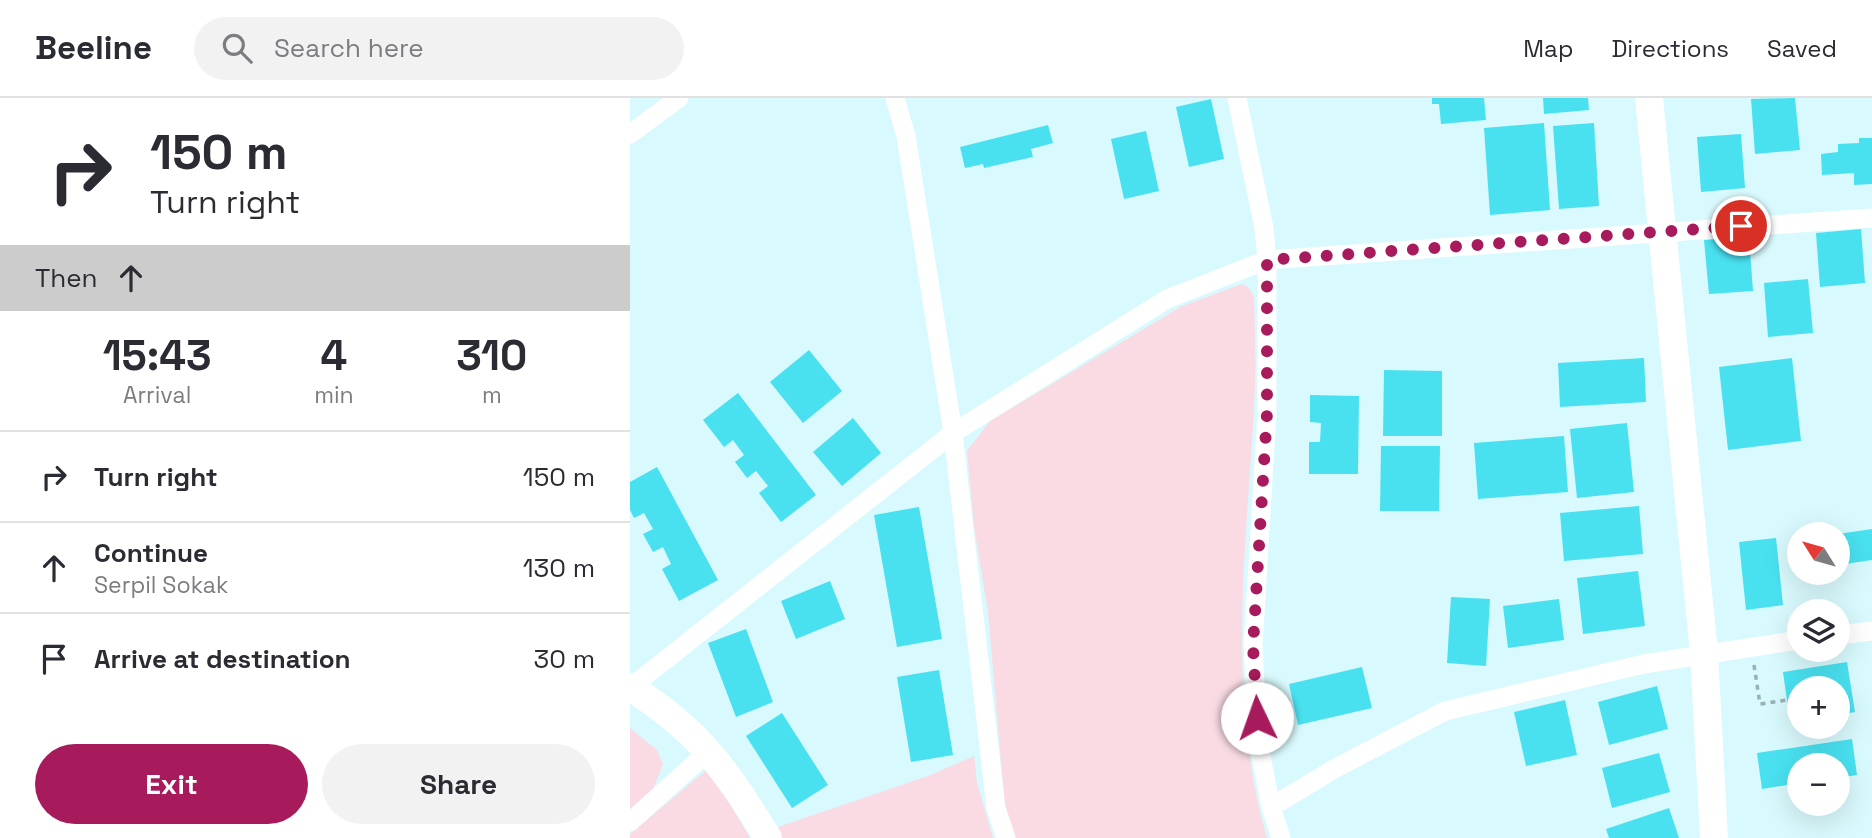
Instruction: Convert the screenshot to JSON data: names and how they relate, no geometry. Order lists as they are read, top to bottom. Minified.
{"north":"top left","page":{"header":"Beeline","search":"Search here","nav":["Map","Directions","Saved"],"turn":["150 m","Turn right"],"then":"Then","eta":["15:43","Arrival","4","min","310","m"],"list":[{"name":"Turn right","value":"150 m"},{"name":"Continue","note":"Serpil Sokak","value":"130 m"},{"name":"Arrive at destination","value":"30 m"}],"map_buttons":["+","−"],"buttons":["Exit","Share"]}}
